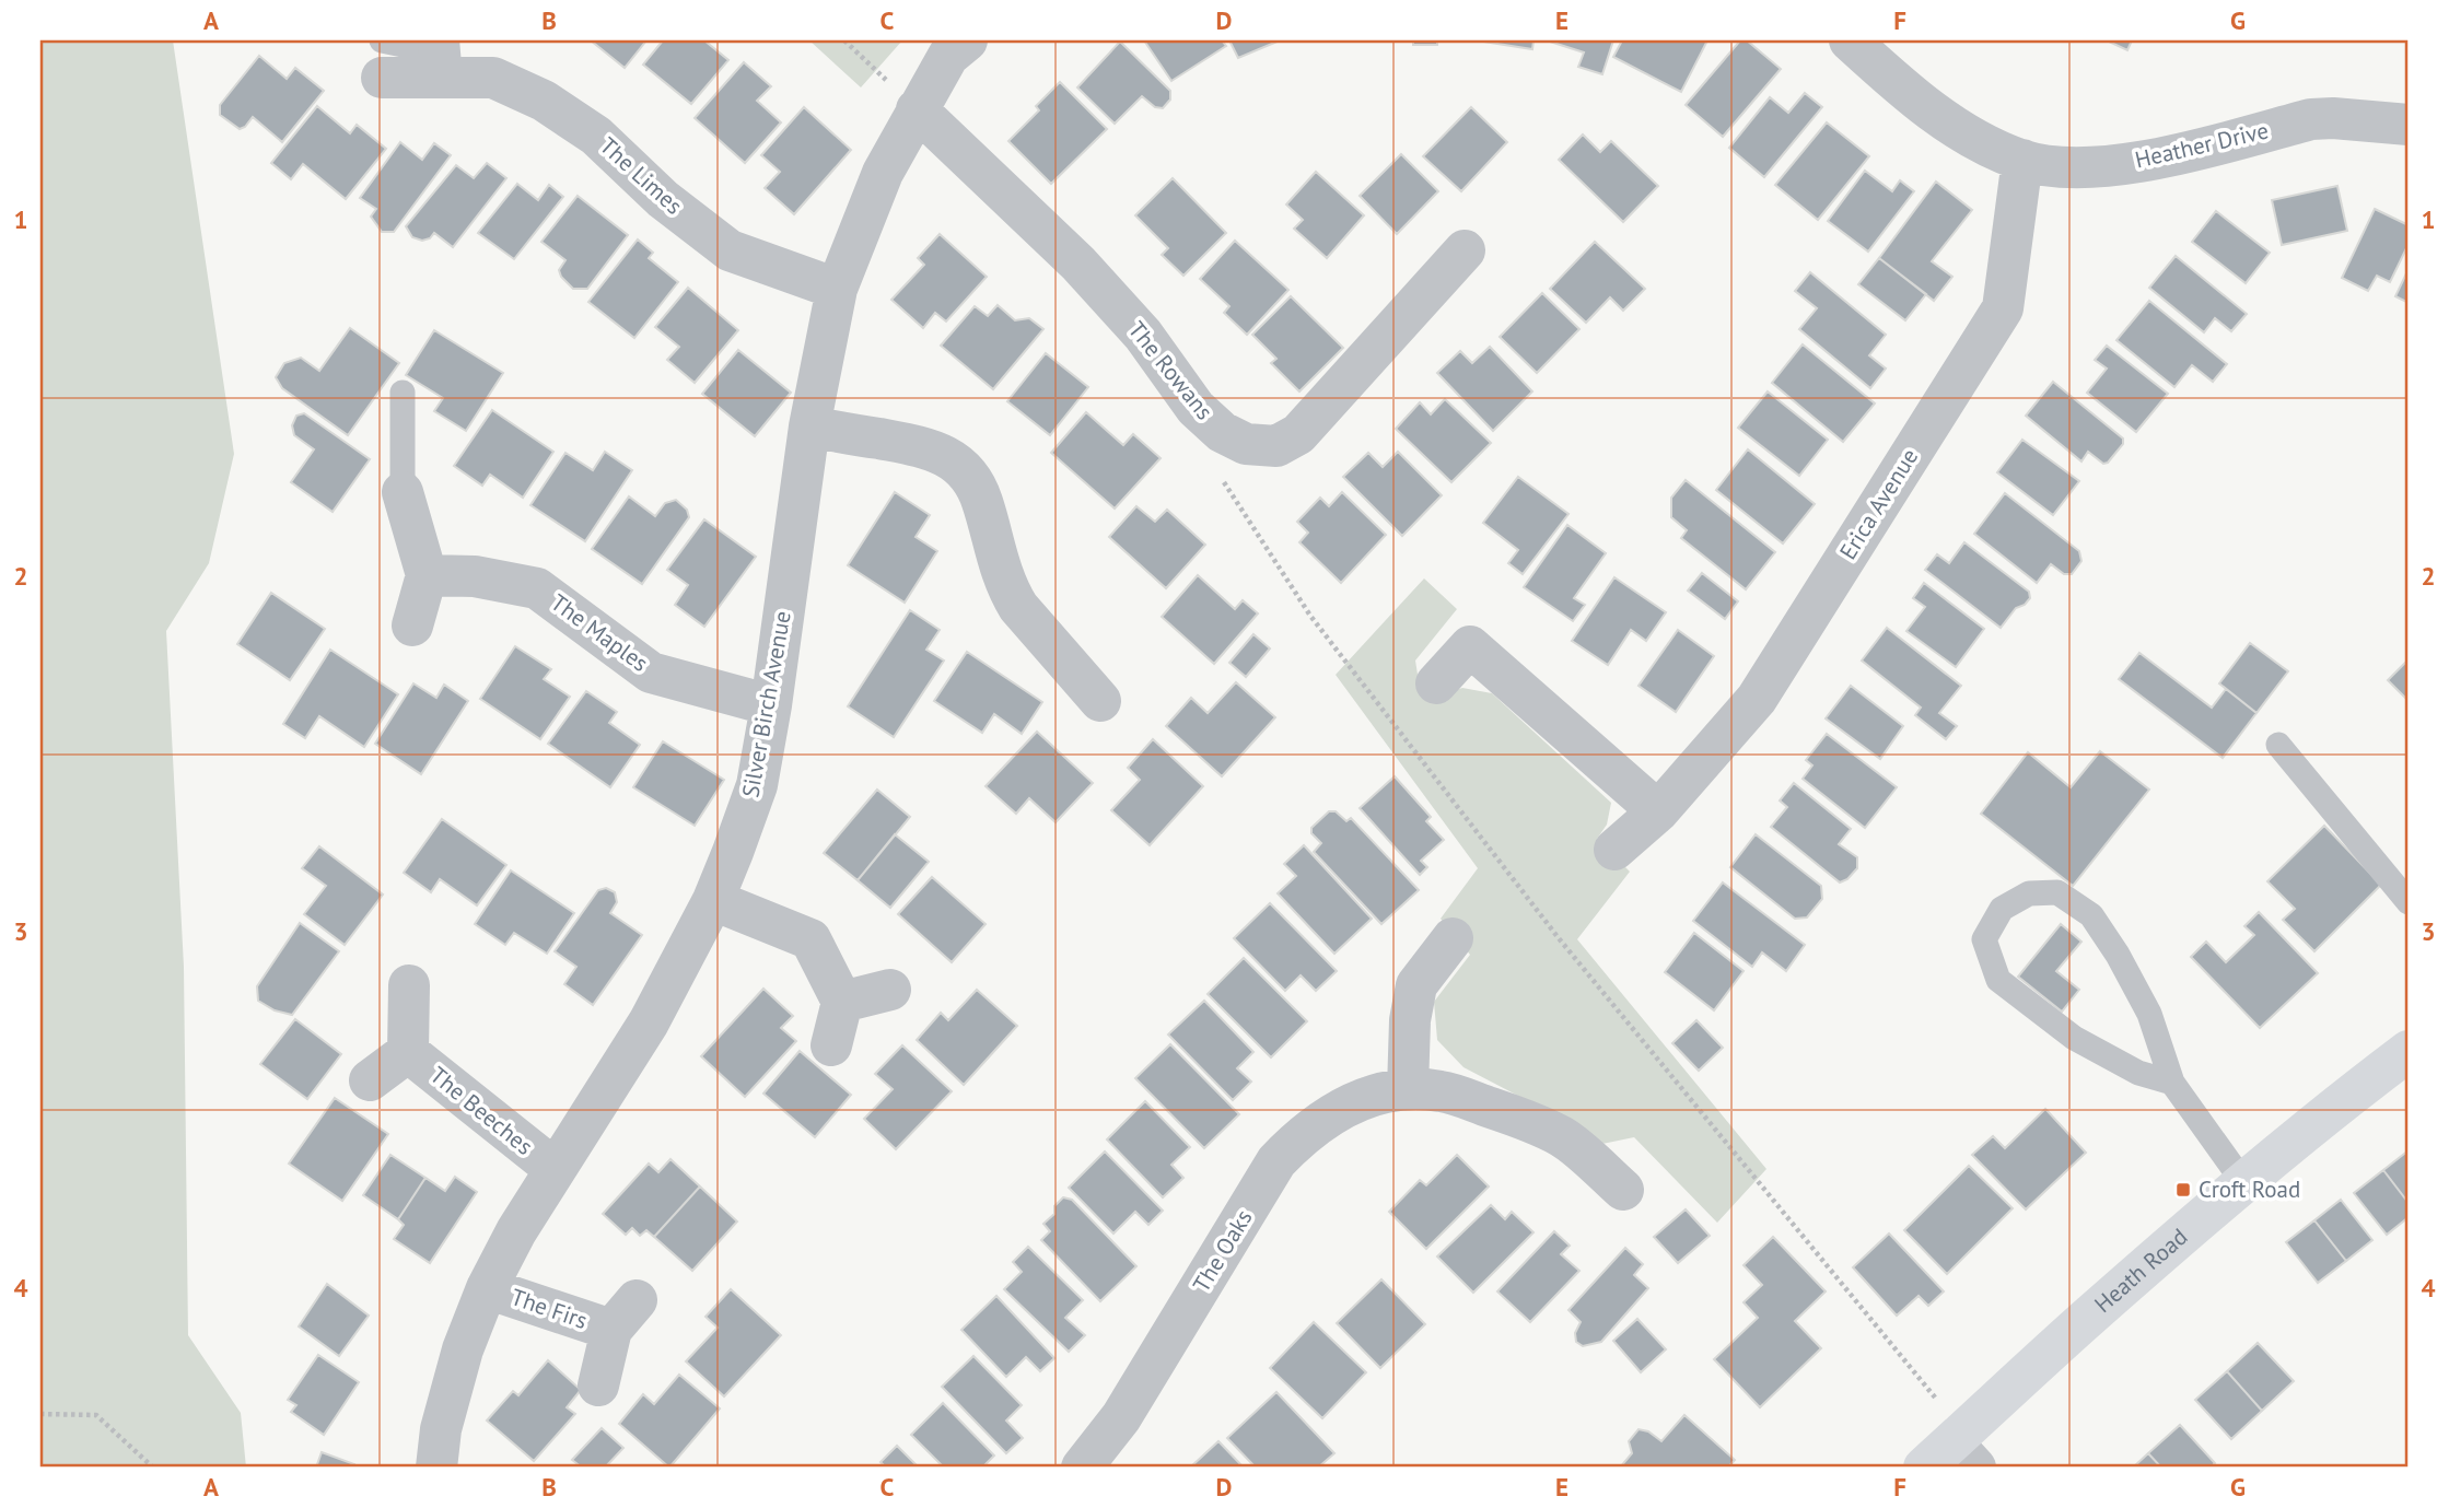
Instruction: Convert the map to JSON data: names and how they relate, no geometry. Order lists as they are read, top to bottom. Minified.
{"streets":{"street":["Heather Drive","The Limes","The Rowans","Erica Avenue","The Maples","Silver Birch Avenue","The Beeches","The Oaks","Heath Road","The Firs"]},"crossings":[["Heather Drive","Erica Avenue"],["The Limes","Silver Birch Avenue"],["The Rowans","Silver Birch Avenue"],["The Maples","Silver Birch Avenue"],["Silver Birch Avenue","The Beeches"],["Silver Birch Avenue","The Firs"]],"places":{"transit":["Croft Road"]},"grid":{"columns":["A","B","C","D","E","F","G"],"rows":["1","2","3","4"]}}
